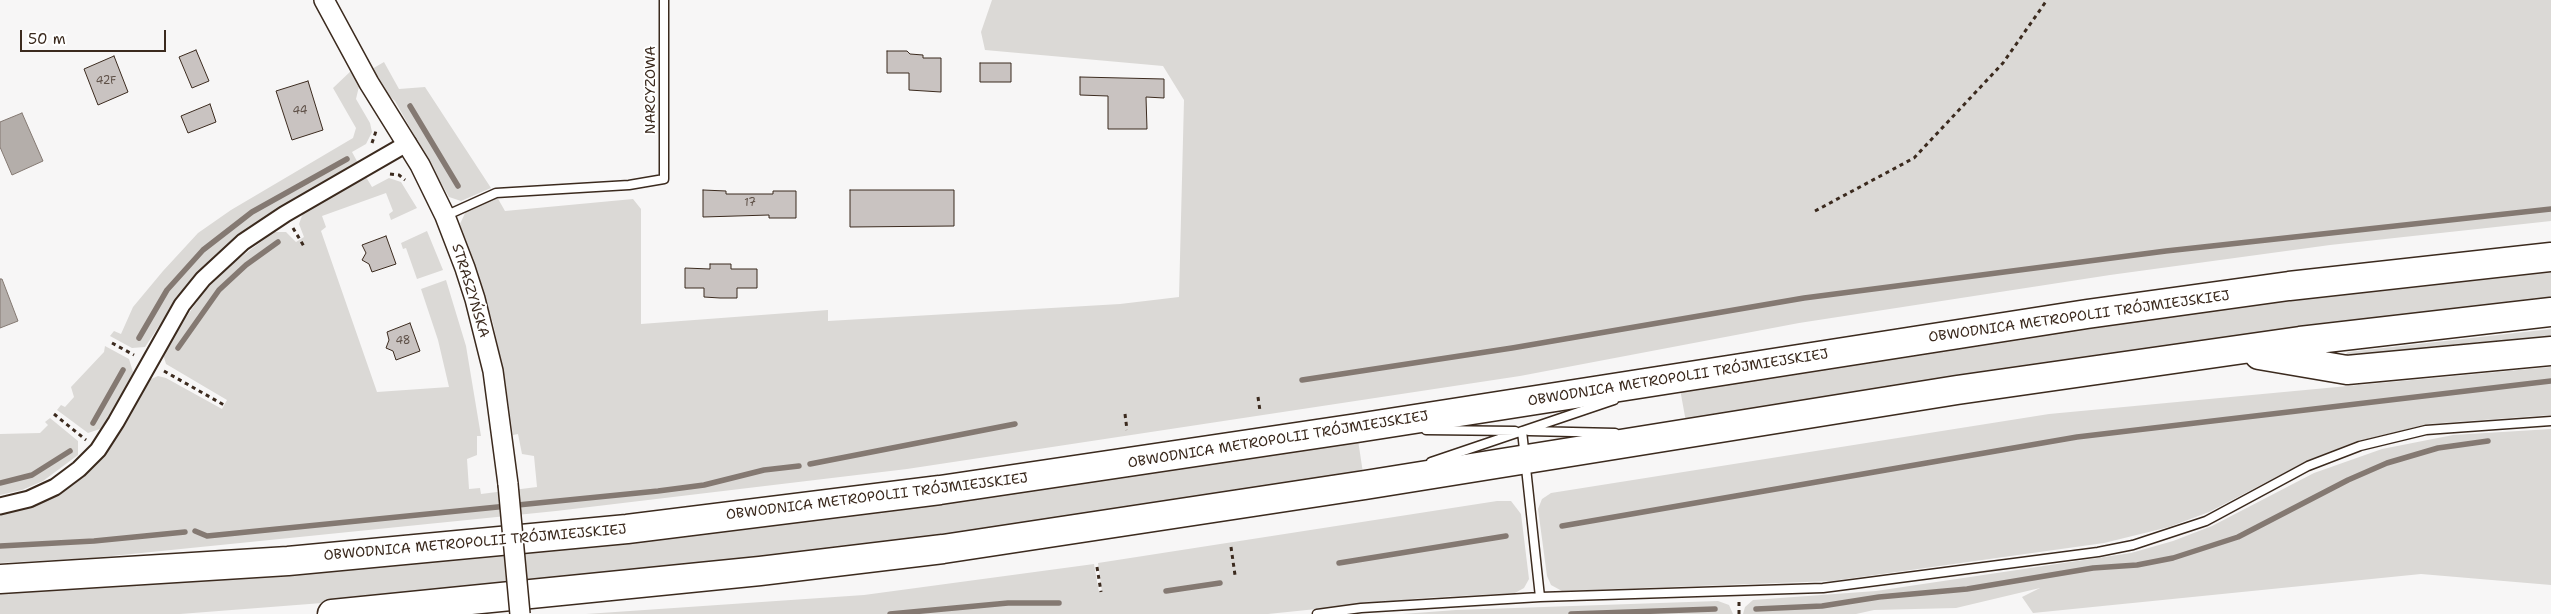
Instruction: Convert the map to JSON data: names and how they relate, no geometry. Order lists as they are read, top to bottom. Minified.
{"streets":{"highway":["OBWODNICA METROPOLII TRÓJMIEJSKIEJ"],"street":["STRASZYŃSKA"],"lane":["NARCYZOWA"]},"crossings":[["NARCYZOWA","STRASZYŃSKA"]],"house_numbers":["42F","44","17","48"],"scale_bar":"50 m"}
